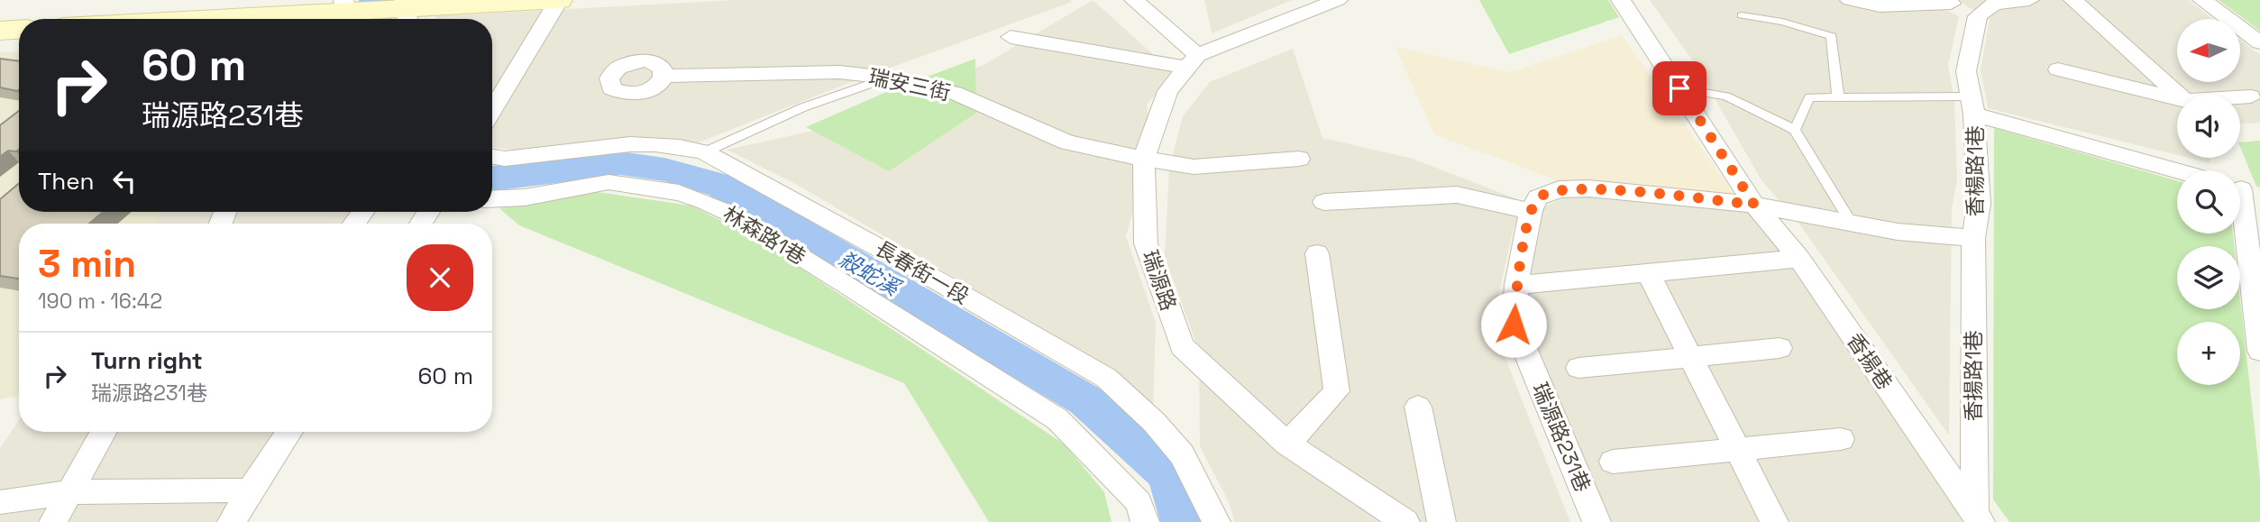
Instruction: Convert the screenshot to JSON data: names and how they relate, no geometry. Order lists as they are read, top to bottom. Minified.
{"streets":{"street":["瑞安三街","香楊路1巷","林森路1巷","長春街一段","瑞源路","香揚巷","香揚路1巷","瑞源路231巷"]},"crossings":[["瑞安三街","瑞源路"],["香楊路1巷","香揚巷"],["香楊路1巷","香揚路1巷"],["香揚巷","香揚路1巷"]],"water":["殺蛇溪"],"north":"left","page":{"map_buttons":"+","turn":["60 m","瑞源路231巷"],"then":"Then","heading":["3 min","190 m · 16:42"],"list":[{"name":"Turn right","note":"瑞源路231巷","value":"60 m"}]}}
